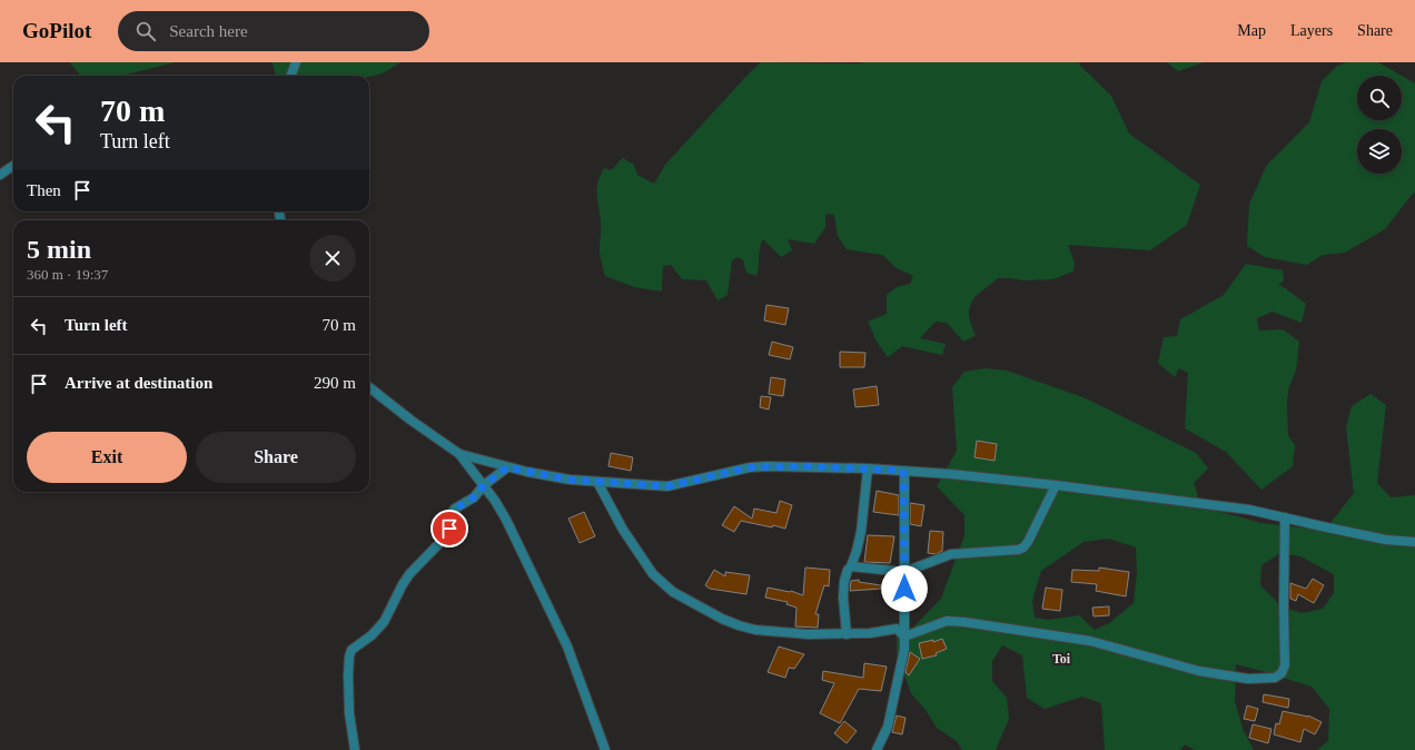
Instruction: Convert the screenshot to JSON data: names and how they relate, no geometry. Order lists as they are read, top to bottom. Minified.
{"districts":["Toi"],"page":{"header":"GoPilot","search":"Search here","nav":["Map","Layers","Share"],"turn":["70 m","Turn left"],"then":"Then","heading":["5 min","360 m · 19:37"],"list":[{"name":"Turn left","value":"70 m"},{"name":"Arrive at destination","value":"290 m"}],"buttons":["Exit","Share"]}}
